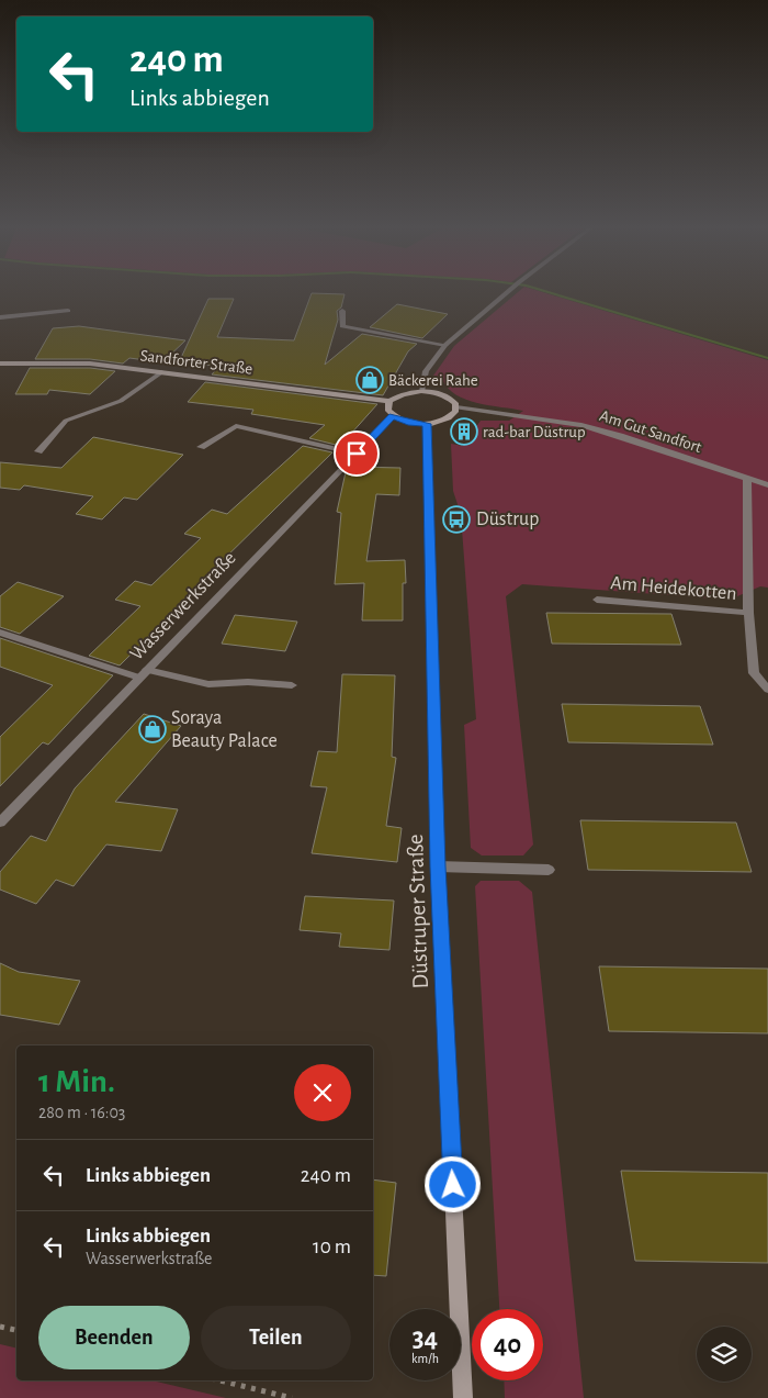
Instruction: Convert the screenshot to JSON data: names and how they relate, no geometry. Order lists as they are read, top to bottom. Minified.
{"streets":{"street":["Sandforter Straße","Am Gut Sandfort","Am Heidekotten","Wasserwerkstraße","Düstruper Straße"]},"crossings":[["Am Gut Sandfort","Am Heidekotten"]],"places":{"shop":["Bäckerei Rahe","Soraya Beauty Palace"],"building":["rad-bar Düstrup"],"bus stop":["Düstrup"]},"page":{"turn":["240 m","Links abbiegen"],"heading":["1 Min.","280 m · 16:03"],"list":[{"name":"Links abbiegen","value":"240 m"},{"name":"Links abbiegen","note":"Wasserwerkstraße","value":"10 m"}],"buttons":["Beenden","Teilen"],"speed":"34 km/h","limit":"40"}}
